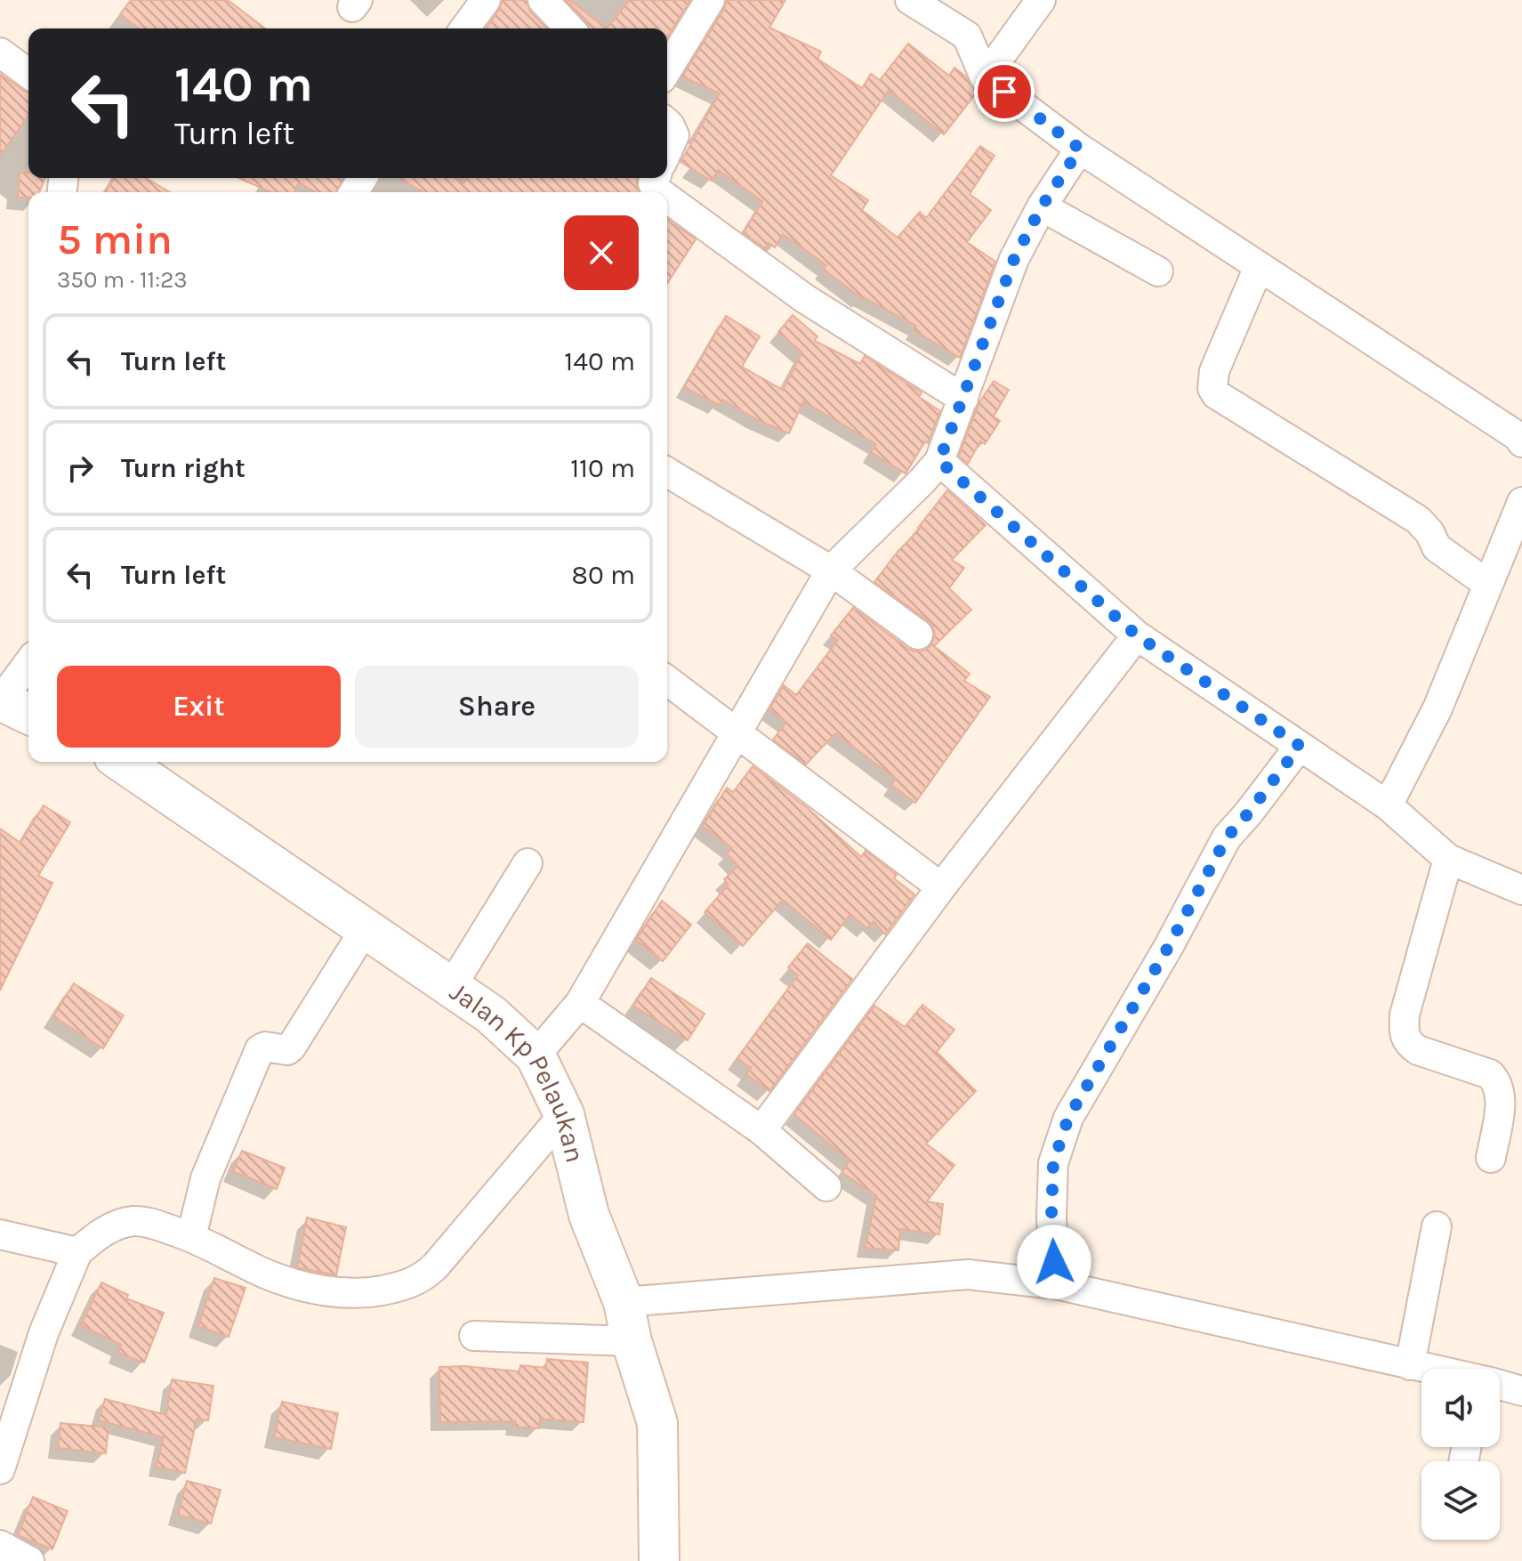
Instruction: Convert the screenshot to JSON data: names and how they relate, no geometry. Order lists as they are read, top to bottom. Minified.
{"streets":{"street":["Jalan Kp Pelaukan"]},"page":{"turn":["140 m","Turn left"],"heading":["5 min","350 m · 11:23"],"list":[{"name":"Turn left","value":"140 m"},{"name":"Turn right","value":"110 m"},{"name":"Turn left","value":"80 m"}],"buttons":["Exit","Share"]}}
